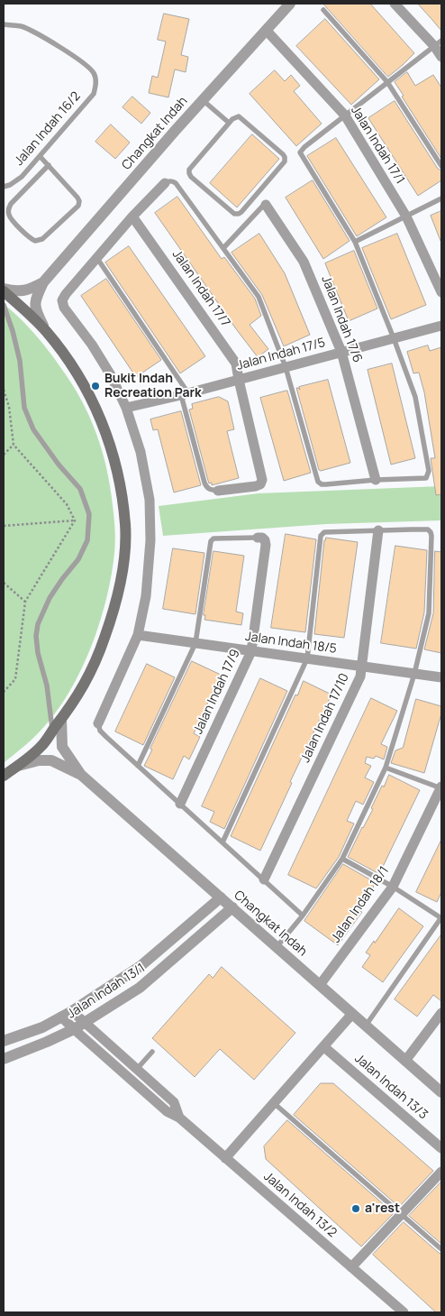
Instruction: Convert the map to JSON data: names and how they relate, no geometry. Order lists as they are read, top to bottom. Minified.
{"streets":{"street":["Changkat Indah","Jalan Indah 17/1","Jalan Indah 17/7","Jalan Indah 17/6","Jalan Indah 17/5","Jalan Indah 18/5","Jalan Indah 17/9","Jalan Indah 17/10","Jalan Indah 18/1","Jalan Indah 13/1","Jalan Indah 13/3","Jalan Indah 13/2"],"lane":["Jalan Indah 16/2"]},"crossings":[["Changkat Indah","Jalan Indah 17/1"],["Changkat Indah","Jalan Indah 18/1"],["Changkat Indah","Jalan Indah 13/1"],["Jalan Indah 17/7","Jalan Indah 17/5"],["Jalan Indah 17/6","Jalan Indah 17/5"],["Jalan Indah 18/5","Jalan Indah 17/9"],["Jalan Indah 18/5","Jalan Indah 17/10"],["Jalan Indah 13/1","Jalan Indah 13/2"]],"places":["Bukit Indah Recreation Park","a'rest"]}
